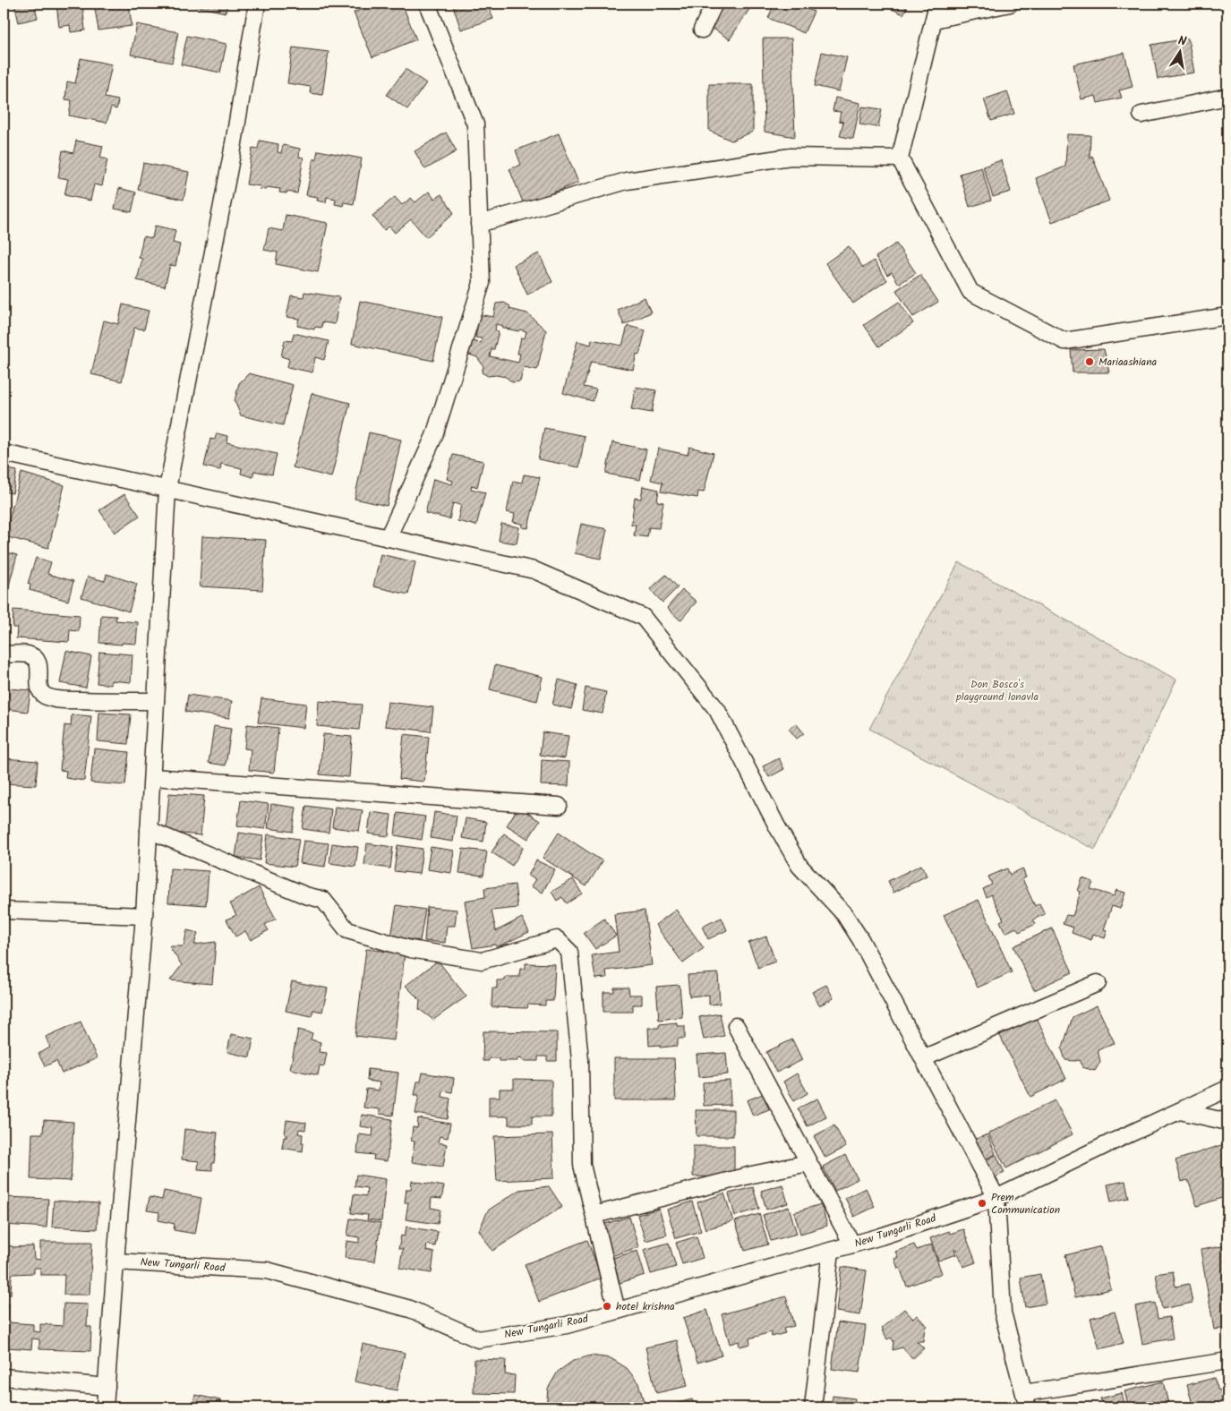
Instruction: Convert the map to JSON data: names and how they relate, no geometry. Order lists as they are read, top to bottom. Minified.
{"streets":{"street":["New Tungarli Road"]},"parks":["Don Bosco's playground lonavla"],"places":["Mariaashiana","Prem Communication","hotel krishna"],"north":"top"}
